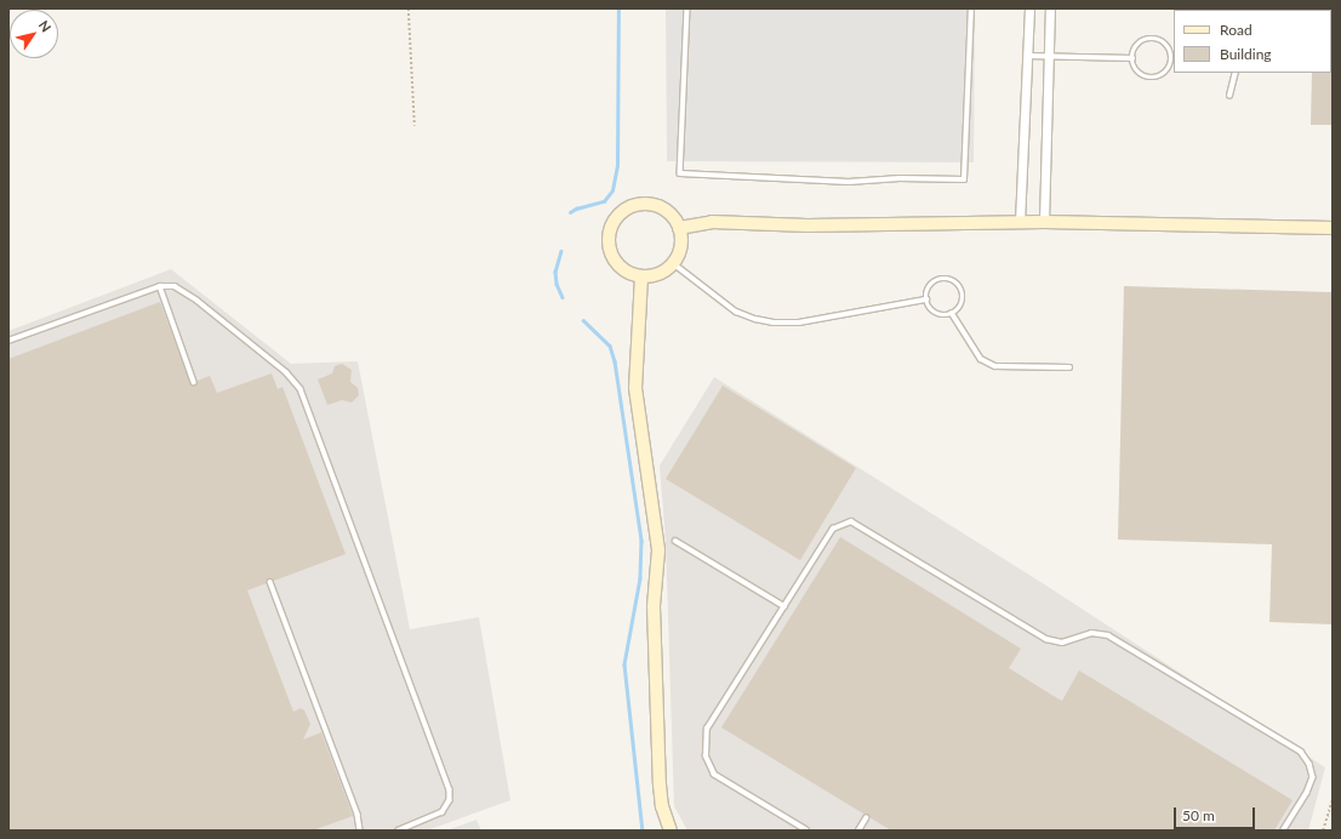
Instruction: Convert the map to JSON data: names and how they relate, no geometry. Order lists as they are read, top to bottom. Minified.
{"legend":["Road","Building"],"scale_bar":"50 m","north":"top right"}
